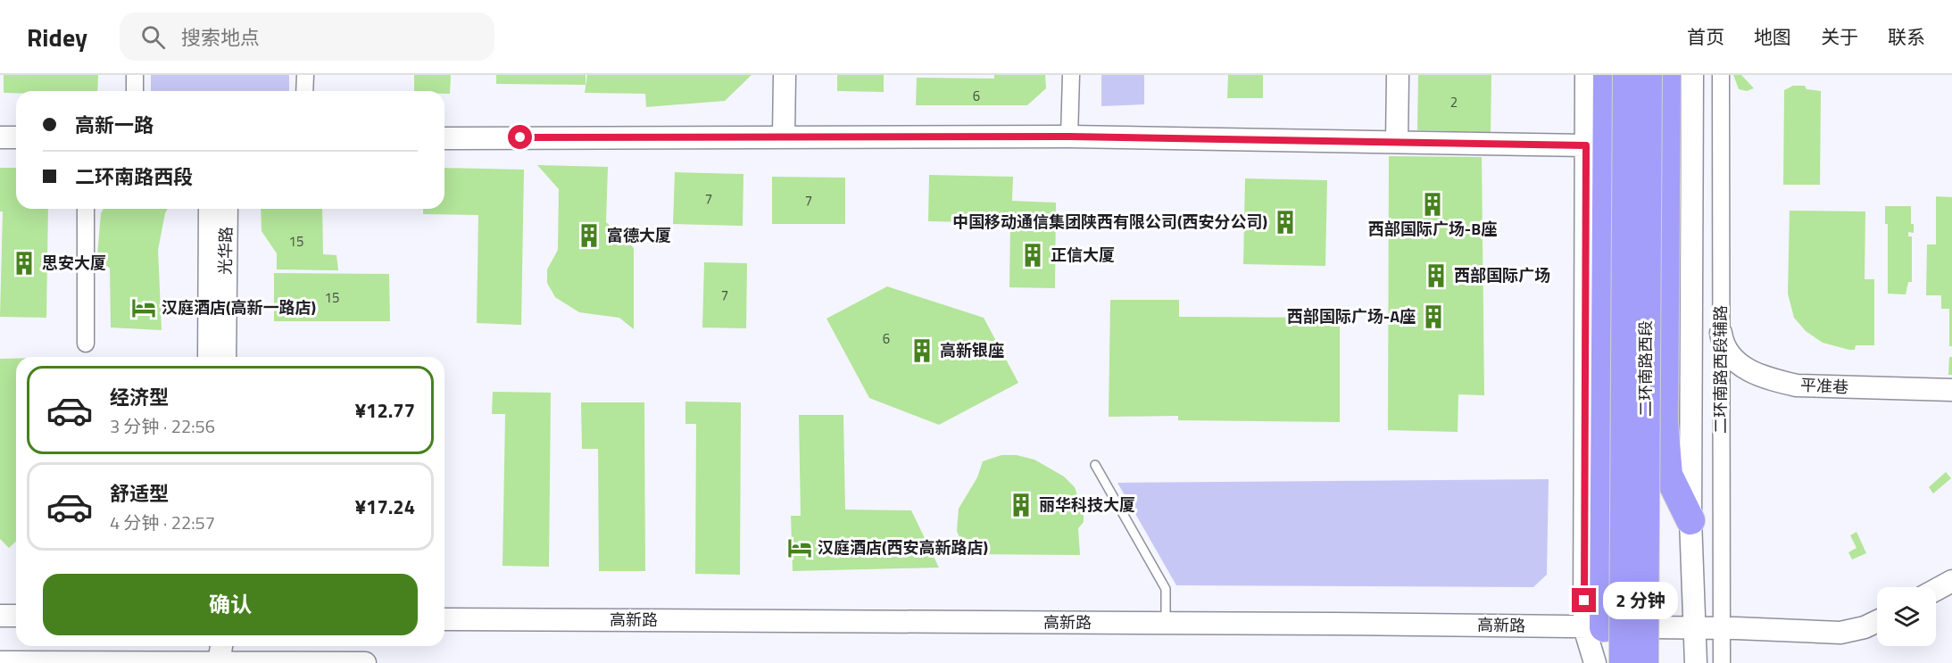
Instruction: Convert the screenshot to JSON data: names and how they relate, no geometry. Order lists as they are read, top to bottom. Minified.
{"streets":{"highway":["二环南路西段"],"main road":["光华路","平准巷","高新路"],"street":["二环南路西段辅路"]},"crossings":[["二环南路西段辅路","平准巷"],["二环南路西段辅路","高新路"]],"places":{"building":["西部国际广场-B座","中国移动通信集团陕西有限公司(西安分公司)","富德大厦","正信大厦","思安大厦","西部国际广场","西部国际广场-A座","高新银座","丽华科技大厦"],"hotel":["汉庭酒店(高新一路店)","汉庭酒店(西安高新路店)"]},"house_numbers":["6","2","7","7","15","7","15","6"],"page":{"header":"Ridey","search":"搜索地点","nav":["首页","地图","关于","联系"],"banner":["高新一路","二环南路西段"],"list":[{"name":"经济型","note":"3 分钟 · 22:56","value":"¥12.77"},{"name":"舒适型","note":"4 分钟 · 22:57","value":"¥17.24"}],"buttons":"确认","bubble":"2 分钟"}}
